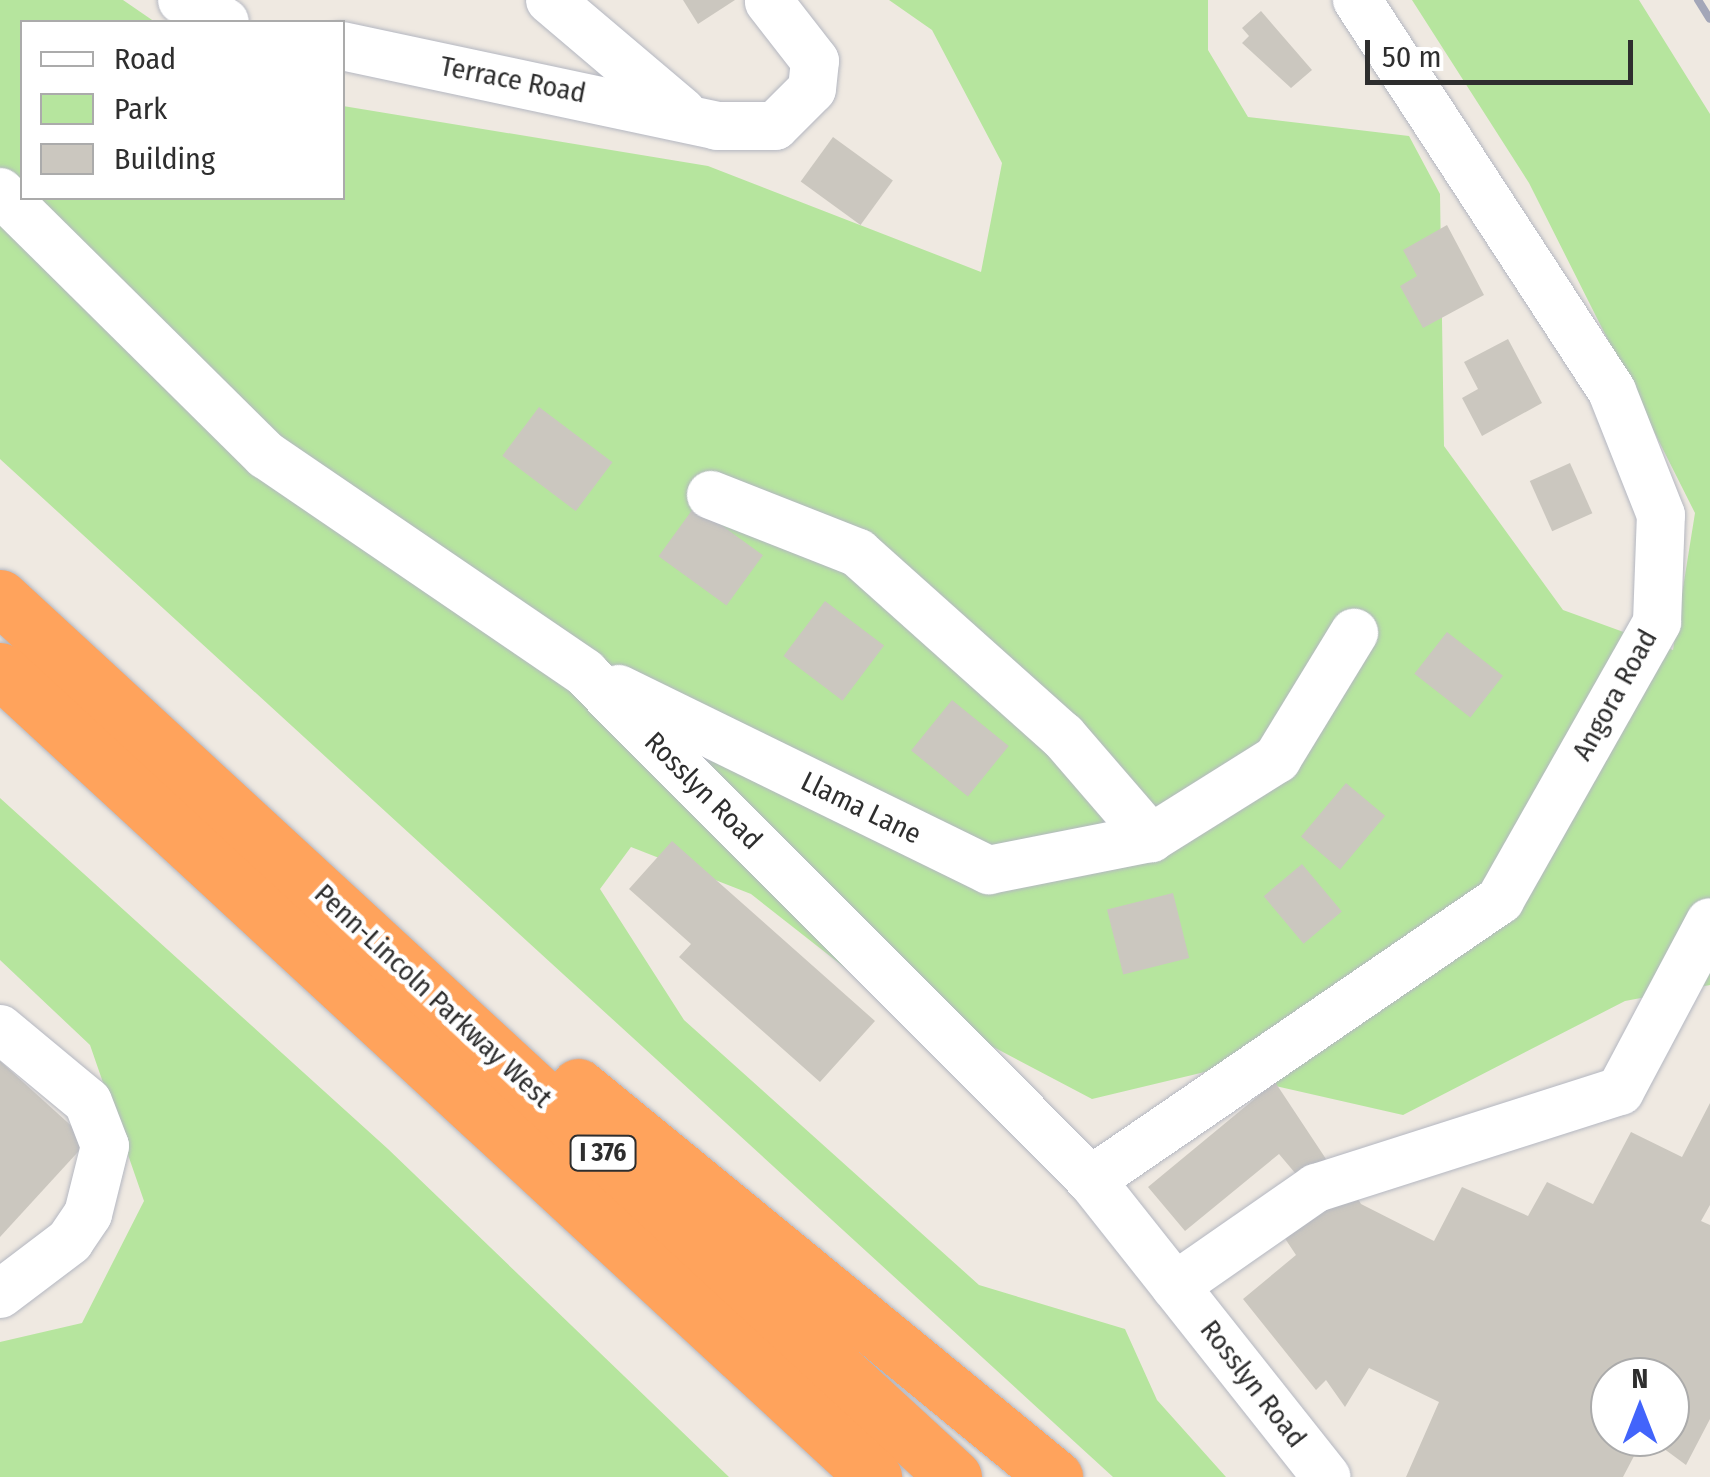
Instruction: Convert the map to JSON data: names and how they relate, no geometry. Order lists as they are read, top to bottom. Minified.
{"streets":{"highway":["Penn-Lincoln Parkway West","I 376"],"street":["Terrace Road","Angora Road","Rosslyn Road","Llama Lane"]},"crossings":[["Angora Road","Rosslyn Road"],["Rosslyn Road","Llama Lane"]],"legend":["Road","Park","Building"],"scale_bar":"50 m","north":"top"}
